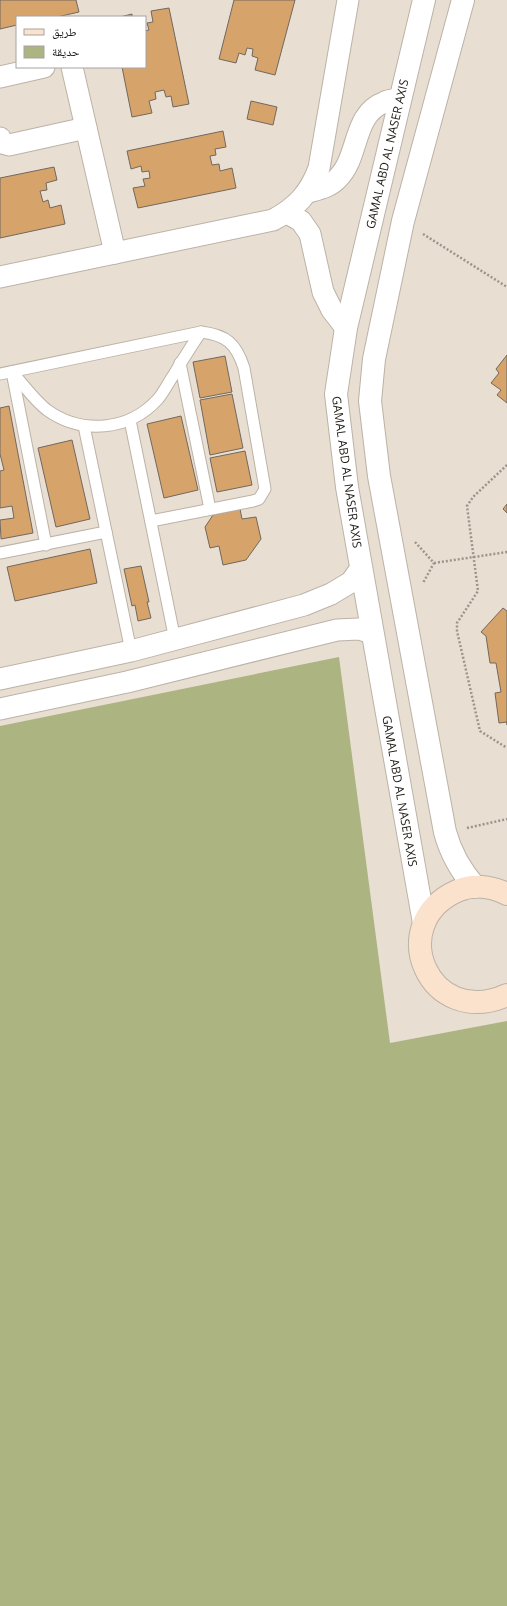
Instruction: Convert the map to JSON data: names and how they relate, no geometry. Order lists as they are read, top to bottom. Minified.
{"streets":{"street":["GAMAL ABD AL NASER AXIS"]},"legend":["طريق","حديقة"]}
